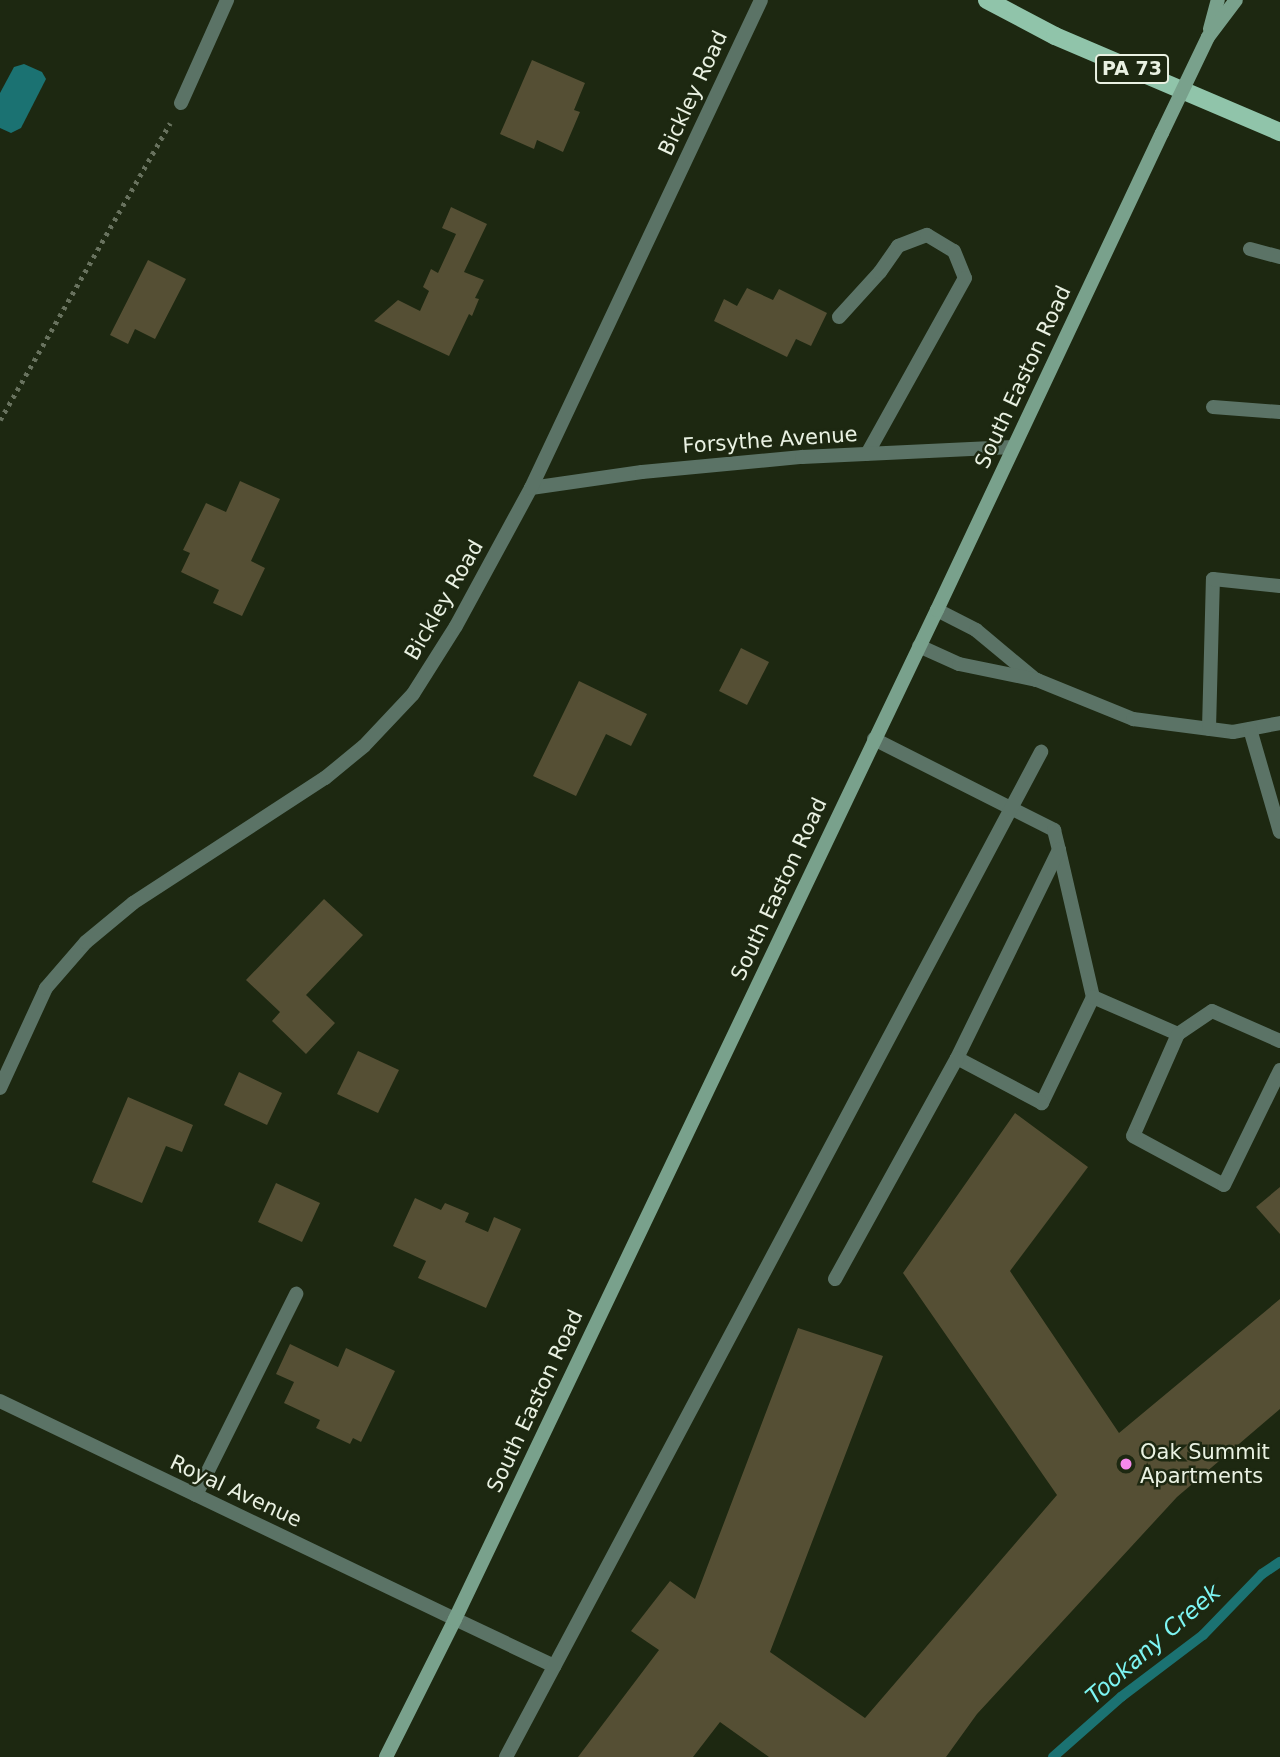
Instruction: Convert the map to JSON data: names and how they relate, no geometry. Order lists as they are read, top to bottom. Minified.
{"streets":{"main road":["PA 73","South Easton Road"],"street":["Bickley Road","Forsythe Avenue","Royal Avenue"]},"crossings":[["Bickley Road","Forsythe Avenue"],["South Easton Road","Forsythe Avenue"],["South Easton Road","Royal Avenue"]],"water":["Tookany Creek"],"places":["Oak Summit Apartments"]}
